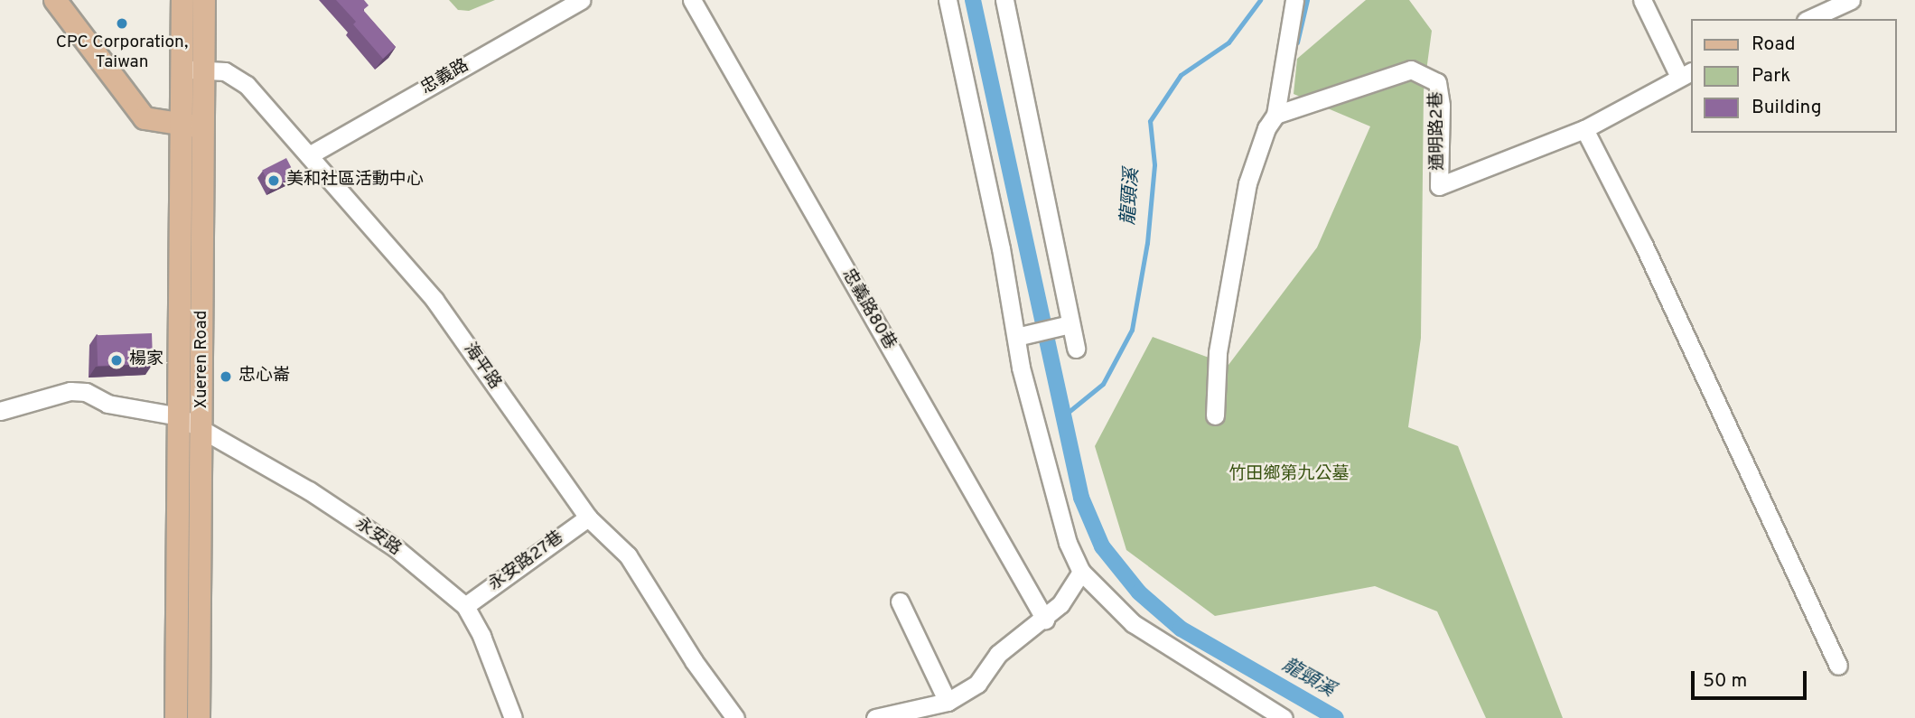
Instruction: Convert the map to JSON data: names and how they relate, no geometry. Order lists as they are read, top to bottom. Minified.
{"streets":{"main road":["Xueren Road"],"street":["忠義路","通明路2巷","忠義路80巷","海平路","永安路","永安路27巷"]},"crossings":[["忠義路","海平路"],["Xueren Road","海平路"],["Xueren Road","永安路"],["海平路","永安路27巷"],["永安路","永安路27巷"]],"water":["龍頸溪"],"parks":["竹田鄉第九公墓"],"places":["CPC Corporation, Taiwan","美和社區活動中心","楊家","忠心崙"],"legend":["Road","Park","Building"],"scale_bar":"50 m"}
